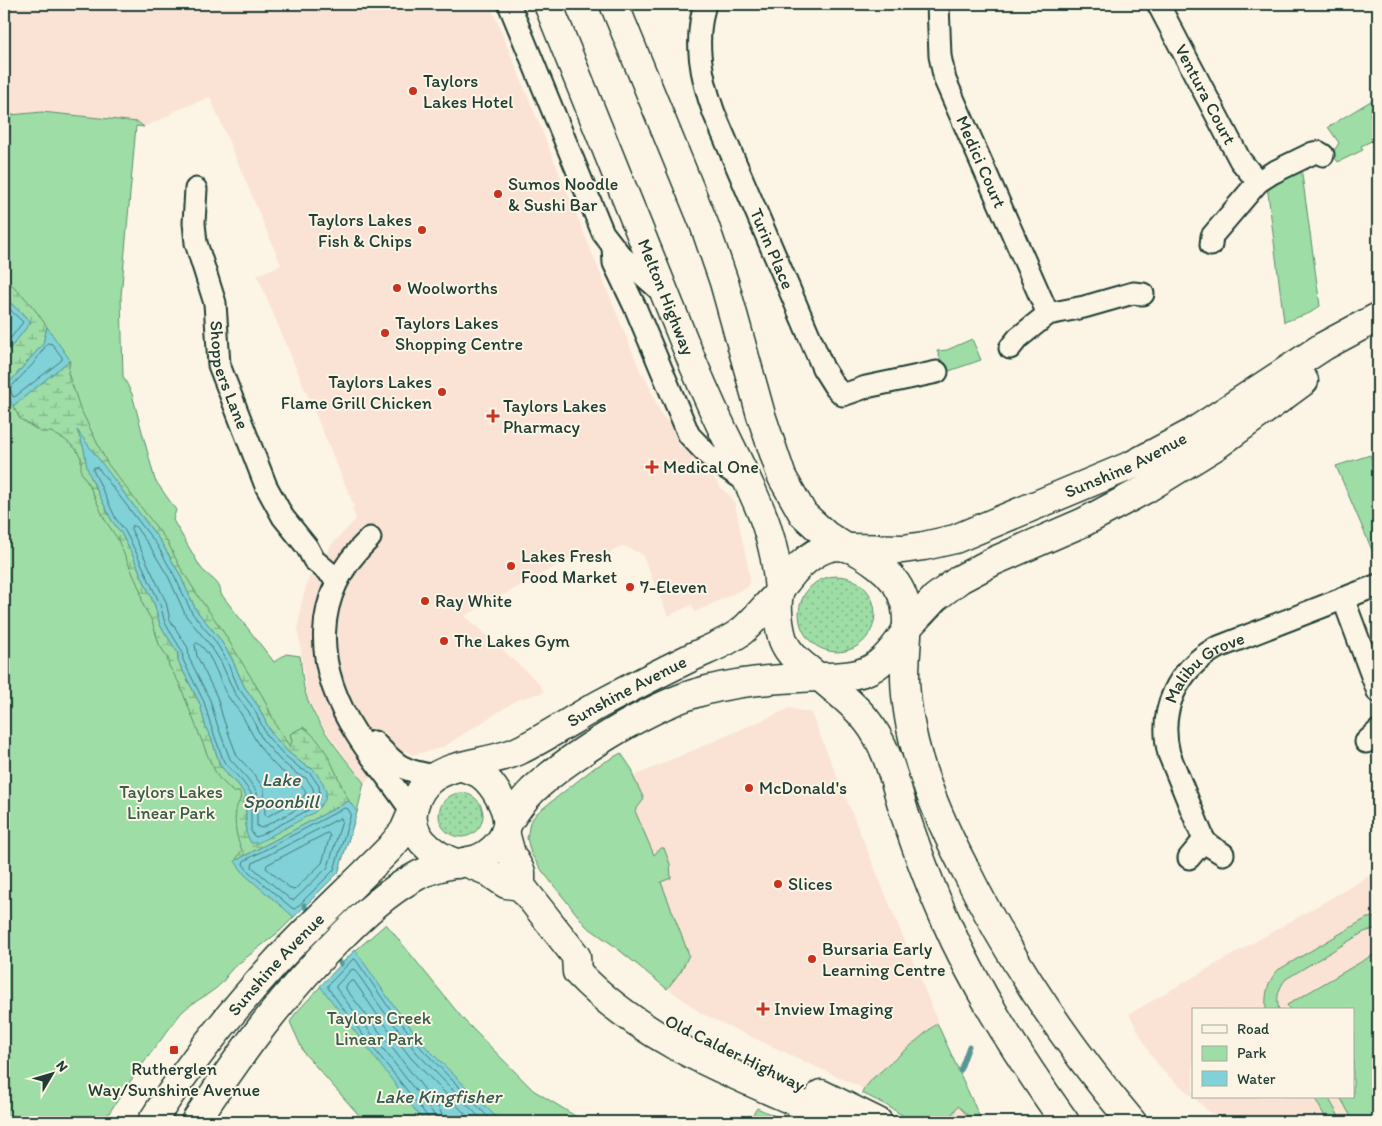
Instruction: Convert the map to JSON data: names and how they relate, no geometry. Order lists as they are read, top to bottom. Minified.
{"streets":{"main road":["Melton Highway","Sunshine Avenue","Old Calder Highway"],"street":["Ventura Court","Medici Court","Turin Place","Shoppers Lane","Malibu Grove"]},"crossings":[["Melton Highway","Sunshine Avenue"],["Sunshine Avenue","Old Calder Highway"]],"water":["Lake Spoonbill","Lake Kingfisher"],"parks":["Taylors Lakes Linear Park","Taylors Creek Linear Park"],"places":{"other":["Taylors Lakes Hotel","Sumos Noodle & Sushi Bar","Taylors Lakes Fish & Chips","Woolworths","Taylors Lakes Shopping Centre","Taylors Lakes Flame Grill Chicken","Lakes Fresh Food Market","7-Eleven","Ray White","The Lakes Gym","McDonald's","Slices","Bursaria Early Learning Centre"],"health":["Taylors Lakes Pharmacy","Medical One","Inview Imaging"],"transit":["Rutherglen Way/Sunshine Avenue"]},"legend":["Road","Park","Water"],"north":"top right"}
